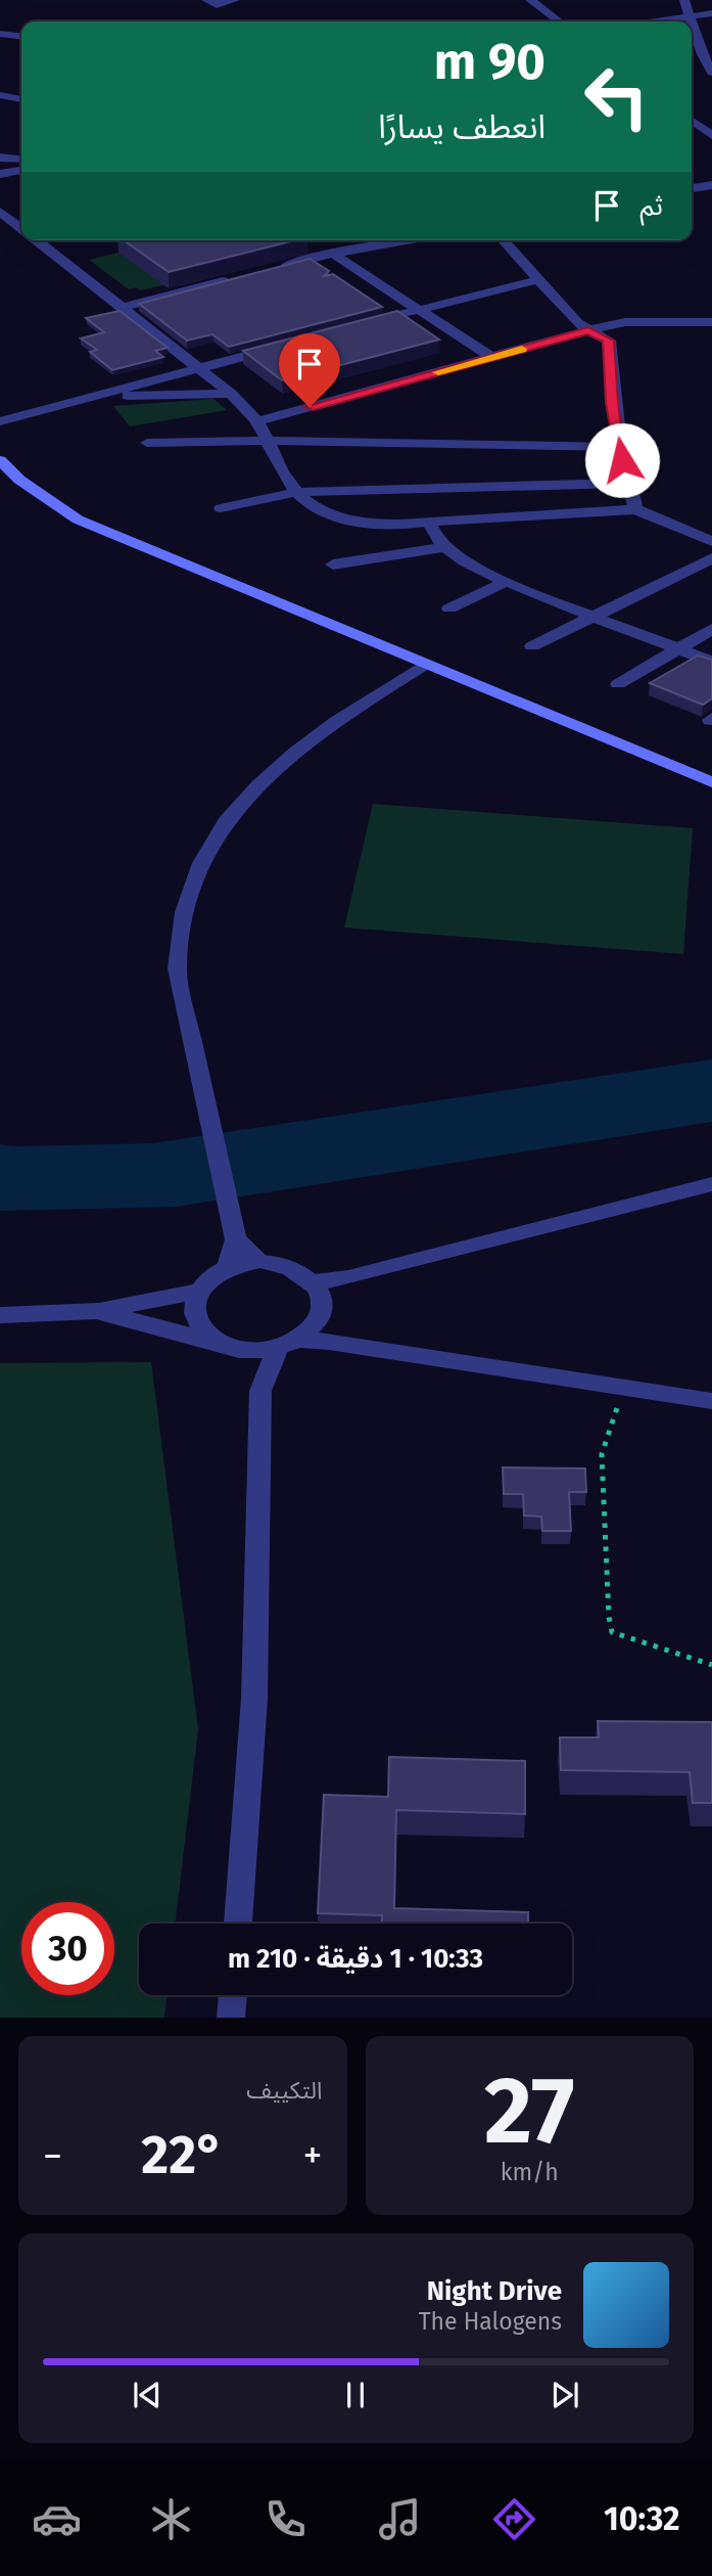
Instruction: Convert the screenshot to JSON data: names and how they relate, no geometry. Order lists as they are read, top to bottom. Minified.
{"page":{"turn":["90 m","انعطف يسارًا"],"then":"ثم","limit":"30","trip":"10:33 · 1 دقيقة · 210 m","tile":[["27","km/h"],"التكييف"],"heat":["−","22°","+"],"song":["Night Drive","The Halogens"],"tabs":"10:32"}}
